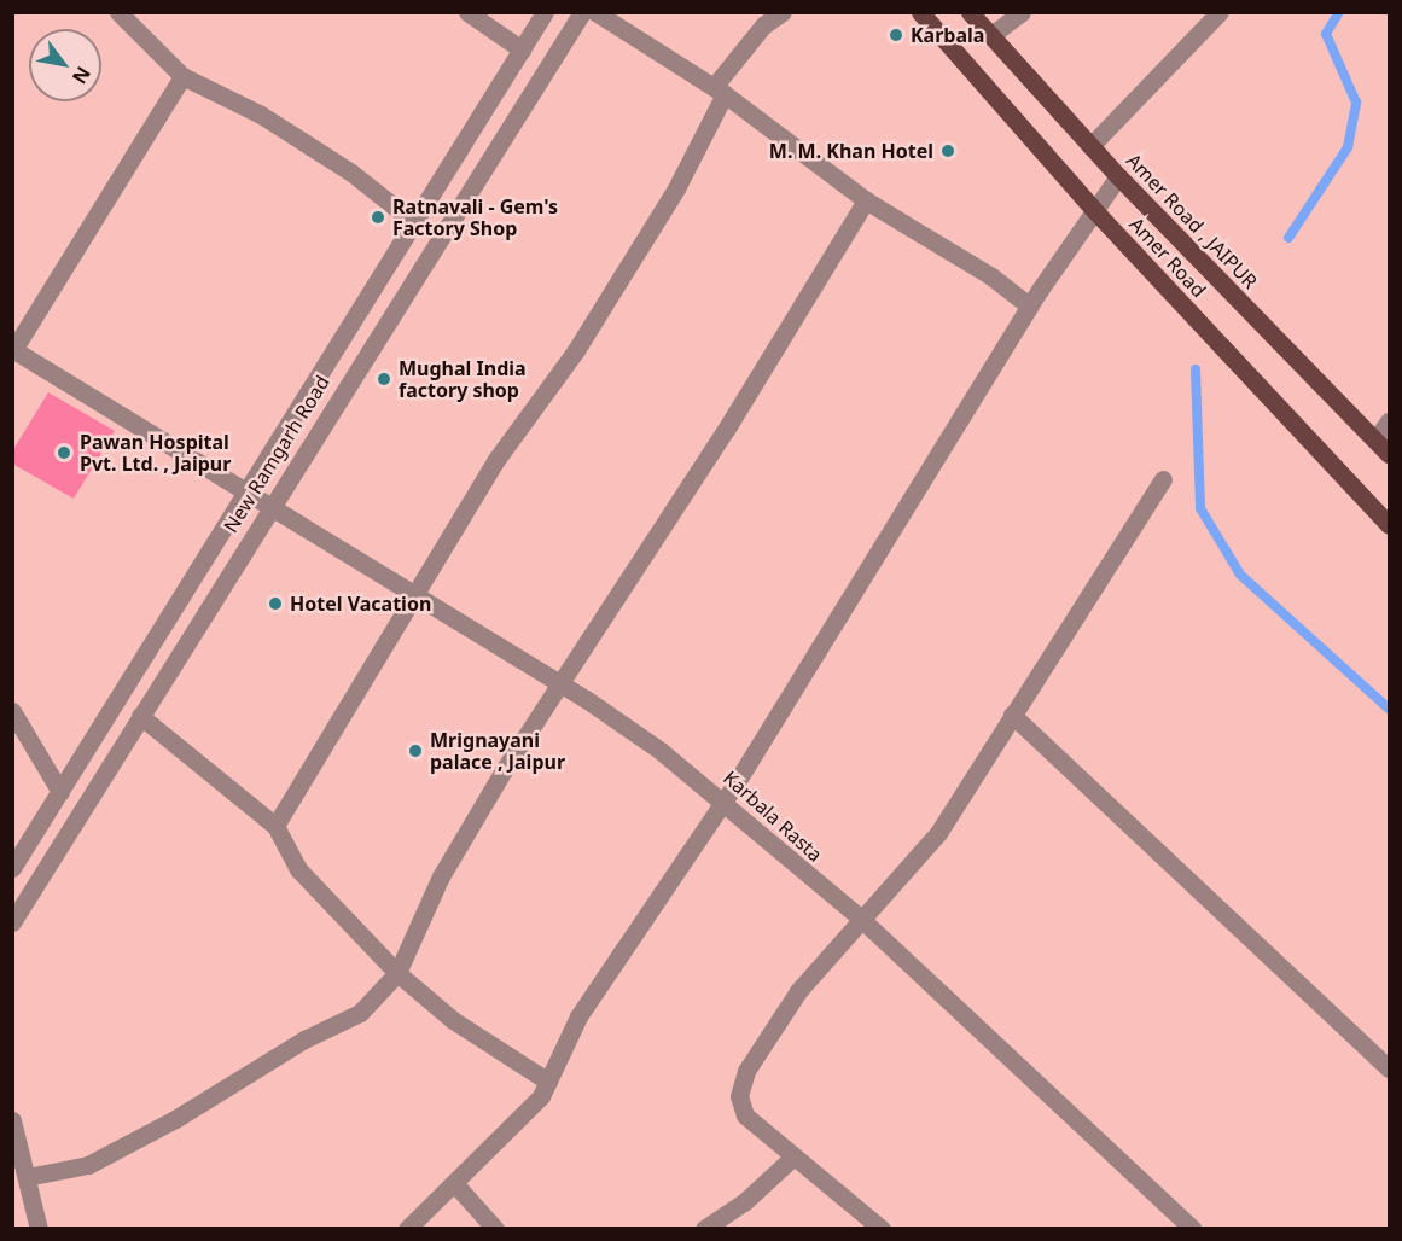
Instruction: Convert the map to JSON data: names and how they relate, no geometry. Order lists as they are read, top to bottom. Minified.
{"streets":{"main road":["Amer Road , JAIPUR","Amer Road"],"street":["New Ramgarh Road","Karbala Rasta"]},"crossings":[["New Ramgarh Road","Karbala Rasta"]],"places":["Karbala","M. M. Khan Hotel","Ratnavali - Gem's Factory Shop","Mughal India factory shop","Pawan Hospital Pvt. Ltd. , Jaipur","Hotel Vacation","Mrignayani palace , Jaipur"],"north":"bottom right"}
